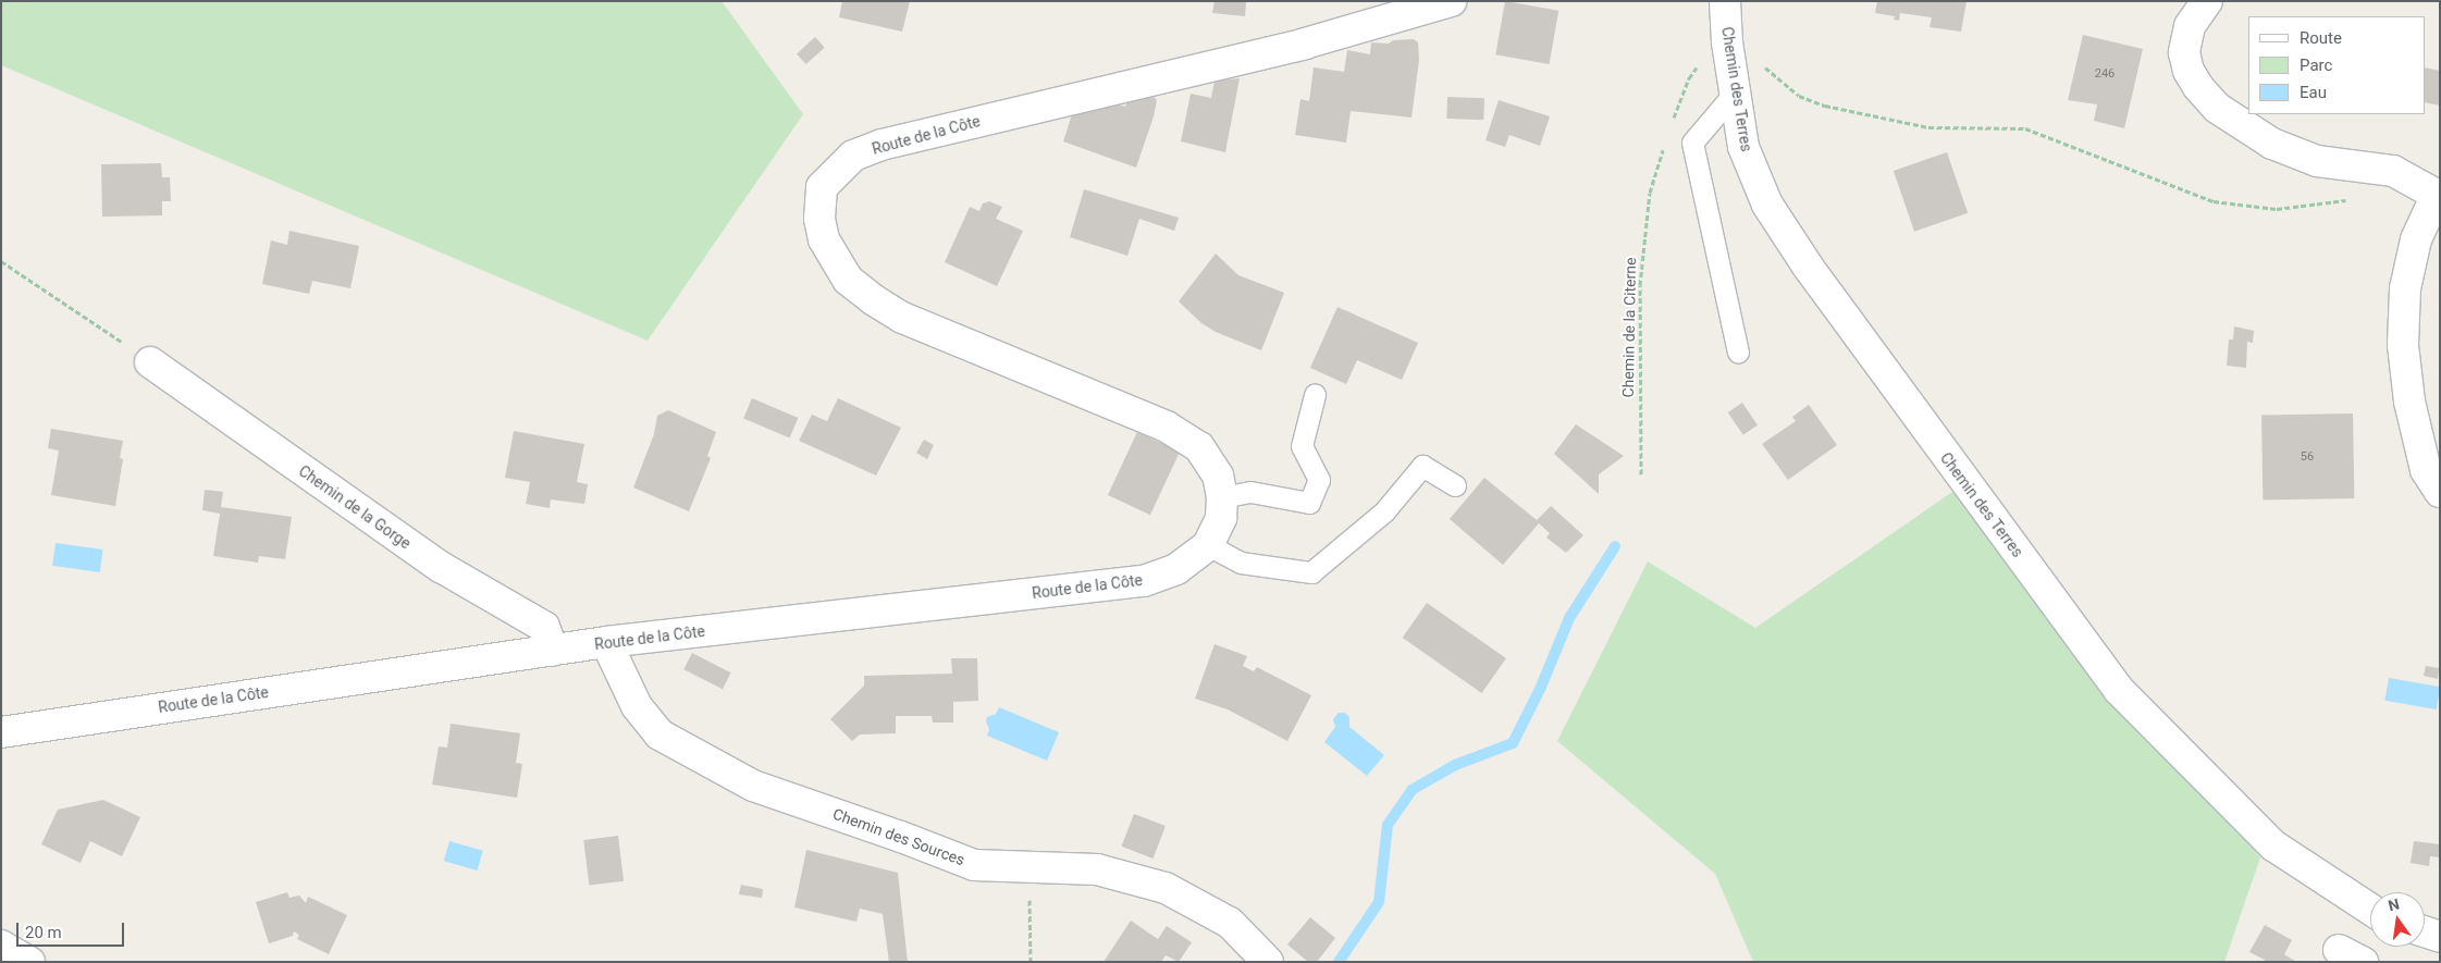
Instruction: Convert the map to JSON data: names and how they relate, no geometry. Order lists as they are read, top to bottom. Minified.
{"streets":{"street":["Chemin des Terres","Route de la Côte","Chemin de la Gorge","Chemin des Sources"],"path":["Chemin de la Citerne"]},"crossings":[["Route de la Côte","Chemin de la Gorge"],["Route de la Côte","Chemin des Sources"]],"house_numbers":["246","56"],"legend":["Route","Parc","Eau"],"scale_bar":"20 m","north":"top"}
